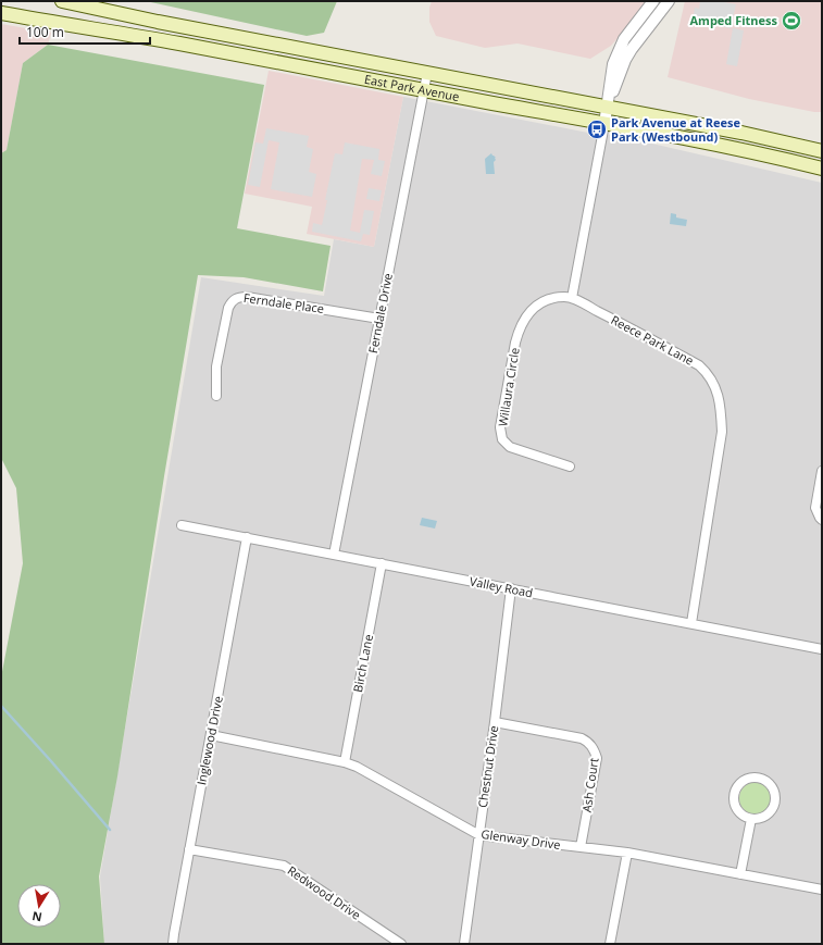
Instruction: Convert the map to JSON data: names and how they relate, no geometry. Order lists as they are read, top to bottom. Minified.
{"streets":{"main road":["East Park Avenue"],"street":["Ferndale Place","Ferndale Drive","Reece Park Lane","Willaura Circle","Valley Road","Birch Lane","Inglewood Drive","Chestnut Drive","Ash Court","Glenway Drive","Redwood Drive"]},"crossings":[["East Park Avenue","Ferndale Drive"],["Ferndale Place","Ferndale Drive"],["Ferndale Drive","Valley Road"],["Reece Park Lane","Willaura Circle"],["Reece Park Lane","Valley Road"],["Valley Road","Birch Lane"],["Valley Road","Inglewood Drive"],["Valley Road","Chestnut Drive"],["Birch Lane","Glenway Drive"],["Inglewood Drive","Glenway Drive"],["Inglewood Drive","Redwood Drive"],["Chestnut Drive","Ash Court"],["Chestnut Drive","Glenway Drive"],["Ash Court","Glenway Drive"]],"places":{"sports":["Amped Fitness"],"bus stop":["Park Avenue at Reese Park (Westbound)"]},"scale_bar":"100 m","north":"bottom"}
